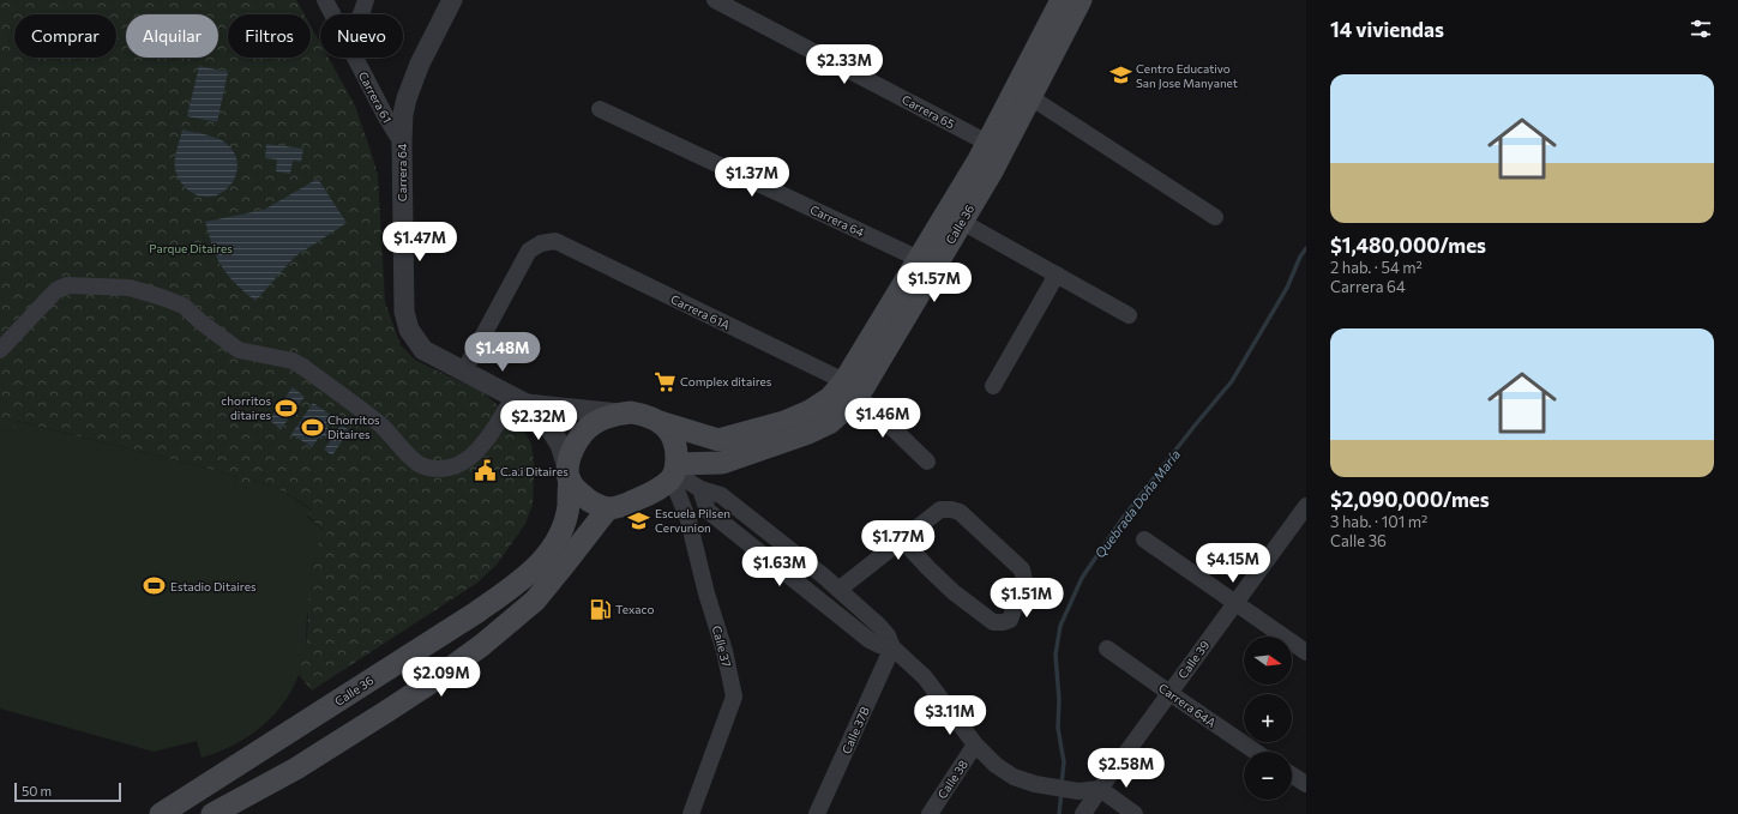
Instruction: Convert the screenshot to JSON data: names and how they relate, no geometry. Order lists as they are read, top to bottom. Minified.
{"streets":{"main road":["Calle 36"],"street":["Carrera 61","Carrera 65","Carrera 64","Carrera 61A","Calle 37","Calle 39","Carrera 64A","Calle 37B","Calle 38"]},"crossings":[["Carrera 61","Carrera 64"],["Carrera 65","Calle 36"],["Carrera 64","Calle 36"],["Carrera 64","Carrera 61A"],["Carrera 64","Calle 37"],["Calle 36","Carrera 61A"],["Calle 36","Calle 37"],["Calle 39","Carrera 64A"]],"water":["Quebrada Doña María"],"parks":["Parque Ditaires"],"places":{"school or university":["Centro Educativo San Jose Manyanet","Escuela Pilsen Cervunion"],"supermarket":["Complex ditaires"],"sports":["chorritos ditaires","Chorritos Ditaires","Estadio Ditaires"],"public building":["C.a.i Ditaires"],"fuel station":["Texaco"]},"scale_bar":"50 m","north":"right","page":{"heading":"14 viviendas","chip":["Comprar","Alquilar","Filtros","Nuevo"],"price":["$2.33M","$1.37M","$1.47M","$1.57M","$1.48M","$1.46M","$2.32M","$1.77M","$4.15M","$1.63M","$1.51M","$2.09M","$3.11M","$2.58M"],"list":[{"name":"$1,480,000/mes","note":"2 hab. · 54 m² · Carrera 64"},{"name":"$2,090,000/mes","note":"3 hab. · 101 m² · Calle 36"}],"map_buttons":["+","−"],"scale":"50 m"}}
